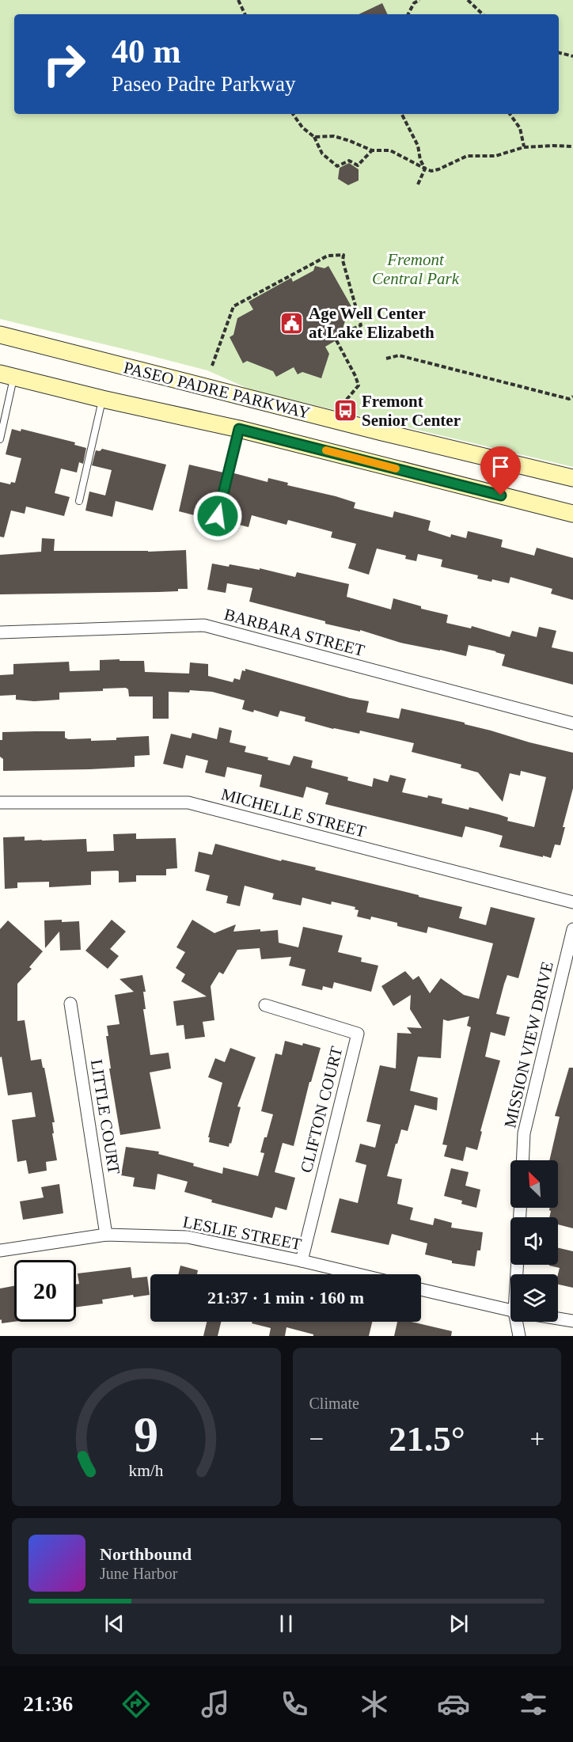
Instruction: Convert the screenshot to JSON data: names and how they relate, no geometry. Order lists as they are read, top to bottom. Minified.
{"streets":{"main road":["PASEO PADRE PARKWAY"],"street":["BARBARA STREET","MICHELLE STREET","MISSION VIEW DRIVE","CLIFTON COURT","LITTLE COURT","LESLIE STREET"]},"crossings":[["CLIFTON COURT","LESLIE STREET"],["LITTLE COURT","LESLIE STREET"]],"parks":["Fremont Central Park"],"places":{"public building":["Age Well Center at Lake Elizabeth"],"bus stop":["Fremont Senior Center"]},"north":"top left","page":{"turn":["40 m","Paseo Padre Parkway"],"limit":"20","trip":"21:37 · 1 min · 160 m","tile":"Climate","heat":["−","21.5°","+"],"song":["Northbound","June Harbor"],"tabs":"21:36","gauge":["9","km/h"]}}
